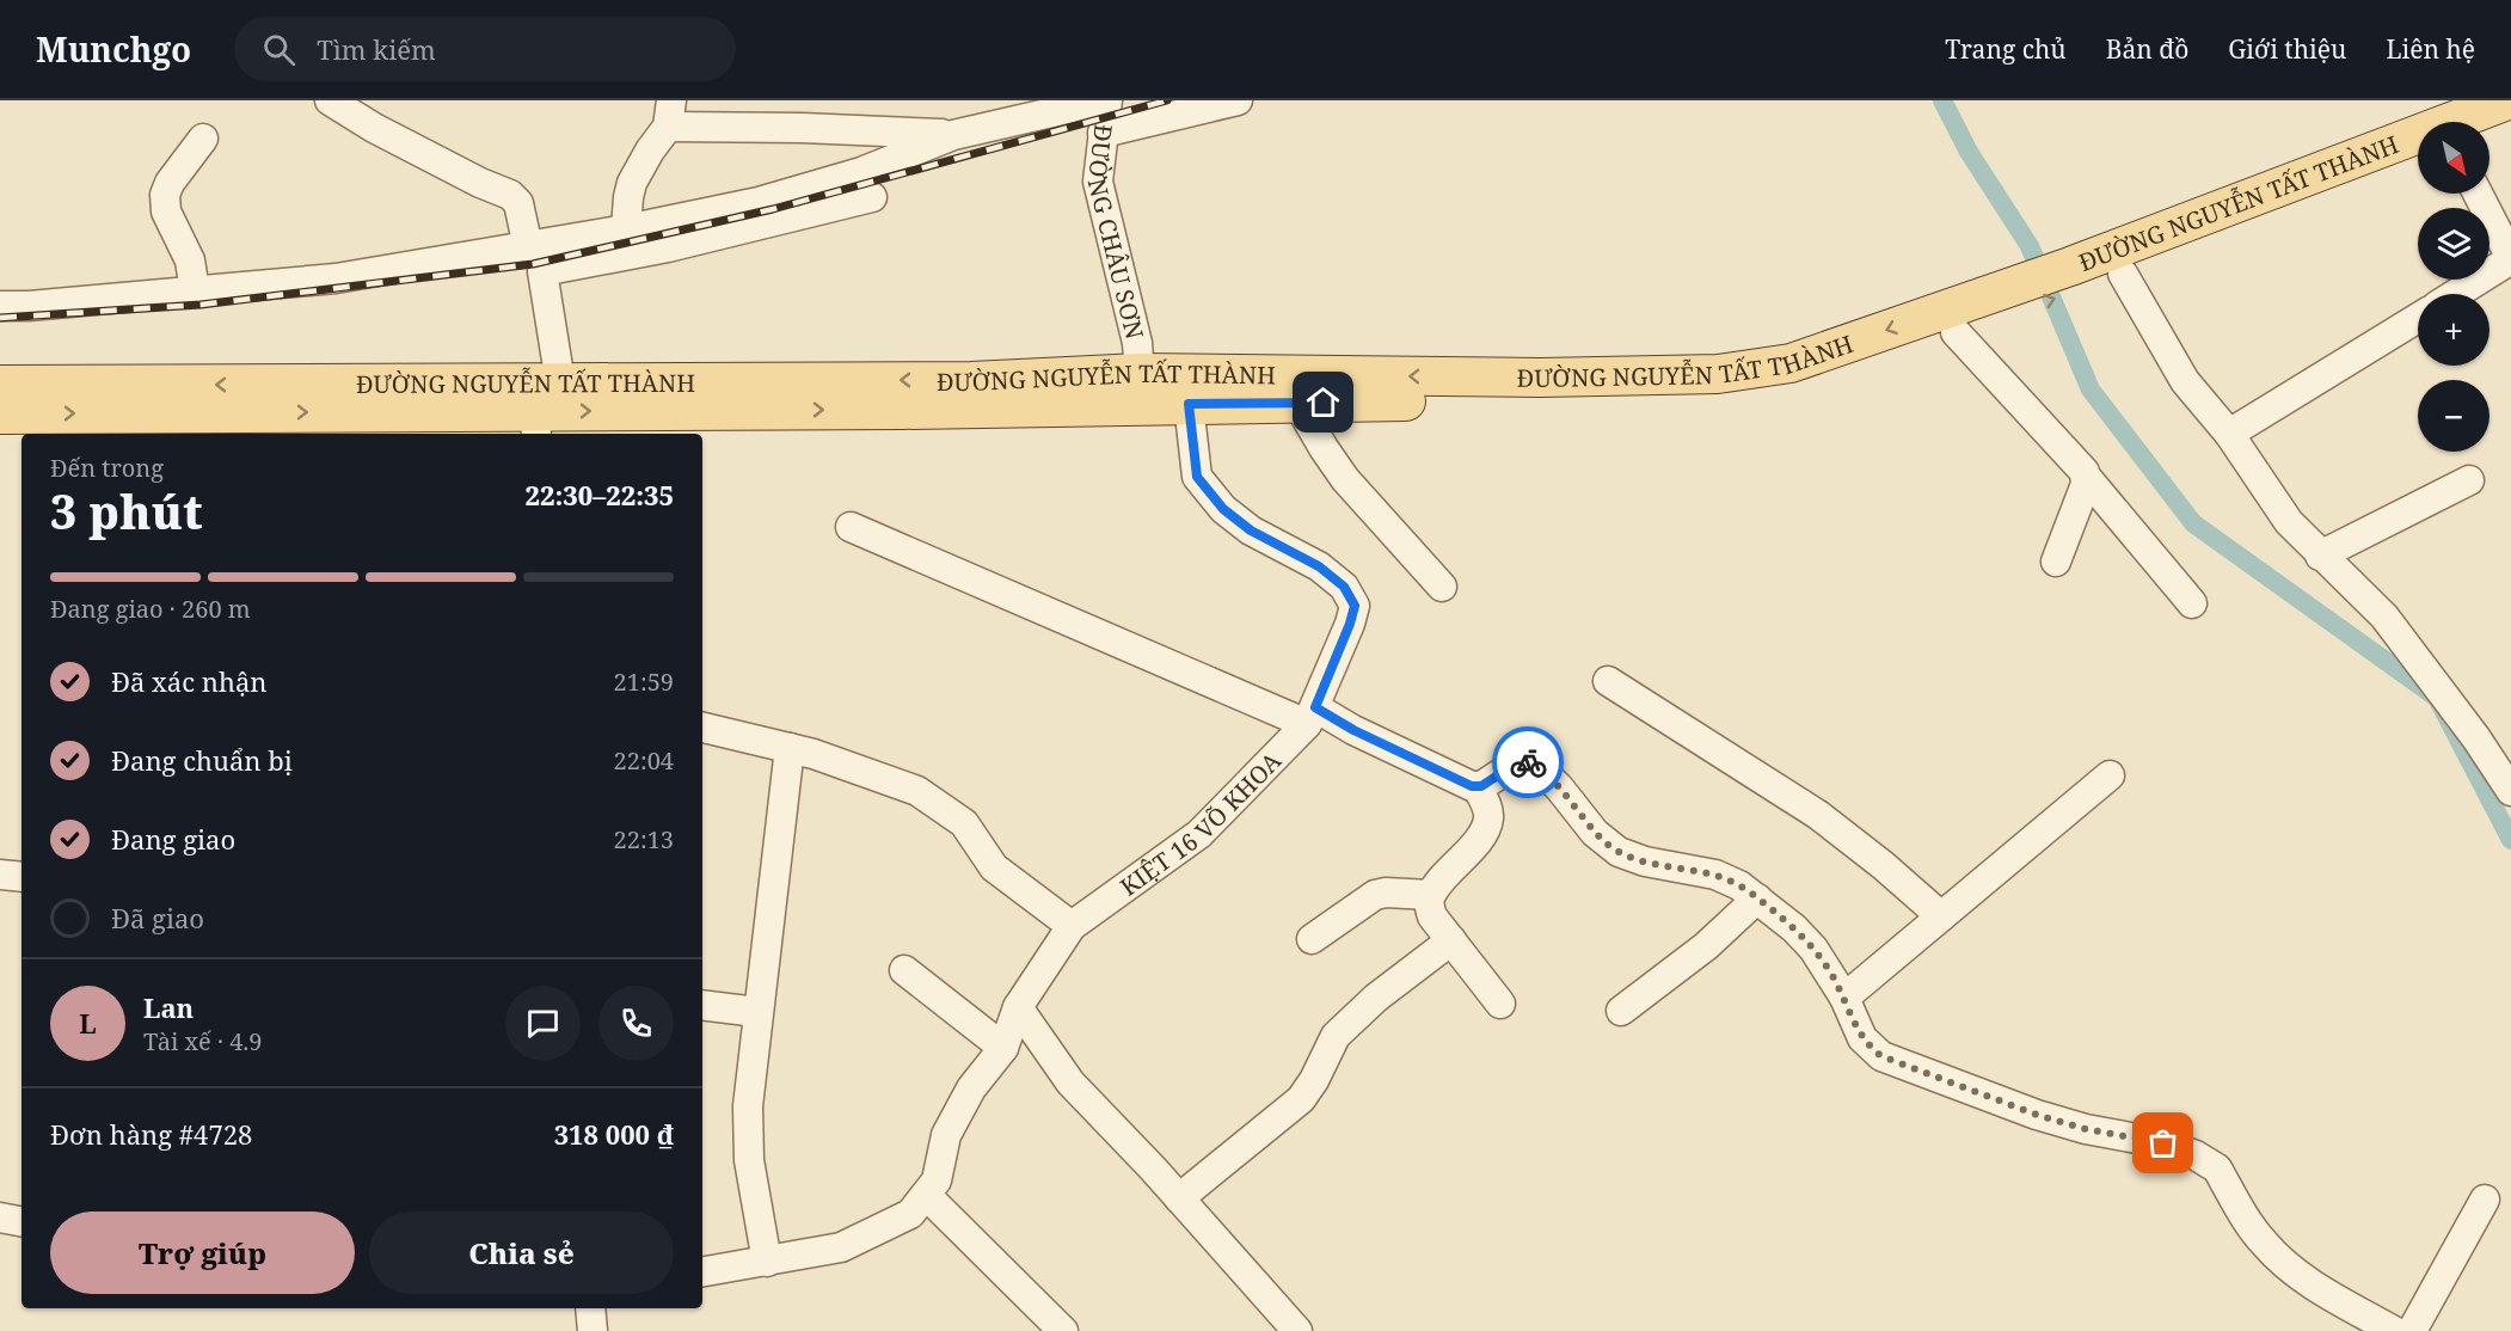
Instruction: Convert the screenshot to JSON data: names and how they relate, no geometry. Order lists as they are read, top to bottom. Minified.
{"streets":{"main road":["ĐƯỜNG NGUYỄN TẤT THÀNH"],"street":["ĐƯỜNG CHÂU SƠN","KIỆT 16 VÕ KHOA"]},"crossings":[["ĐƯỜNG NGUYỄN TẤT THÀNH","ĐƯỜNG CHÂU SƠN"]],"north":"bottom right","page":{"header":"Munchgo","search":"Tìm kiếm","nav":["Trang chủ","Bản đồ","Giới thiệu","Liên hệ"],"map_buttons":["+","−"],"heading":["3 phút","Đến trong","22:30–22:35"],"panel":["Lan","Tài xế · 4.9","Đơn hàng #4728","318 000 ₫"],"bar":"Đang giao · 260 m","list":[["Đã xác nhận","21:59"],["Đang chuẩn bị","22:04"],["Đang giao","22:13"],"Đã giao"],"round":"L","buttons":["Trợ giúp","Chia sẻ"]}}
